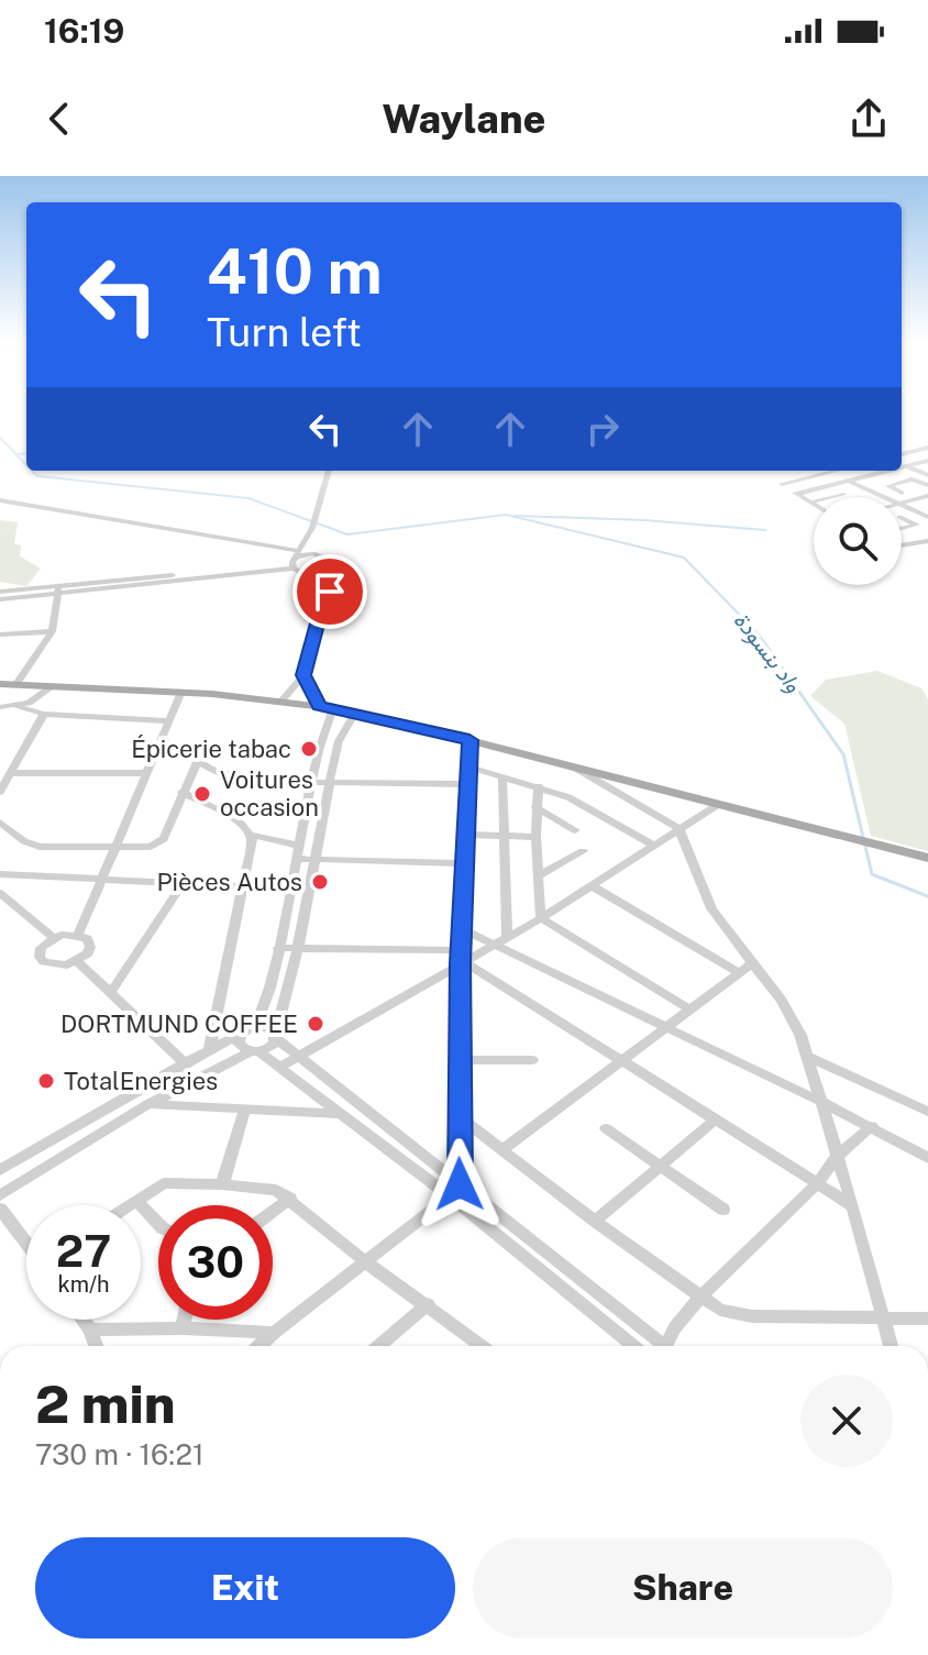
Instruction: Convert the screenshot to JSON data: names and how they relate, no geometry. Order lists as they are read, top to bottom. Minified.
{"water":["واد بنسودة"],"places":["Épicerie tabac","Voitures occasion","Pièces Autos","DORTMUND COFFEE","TotalEnergies"],"page":{"status":"16:19","header":"Waylane","turn":["410 m","Turn left"],"speed":"27 km/h","limit":"30","heading":["2 min","730 m · 16:21"],"buttons":["Exit","Share"]}}
